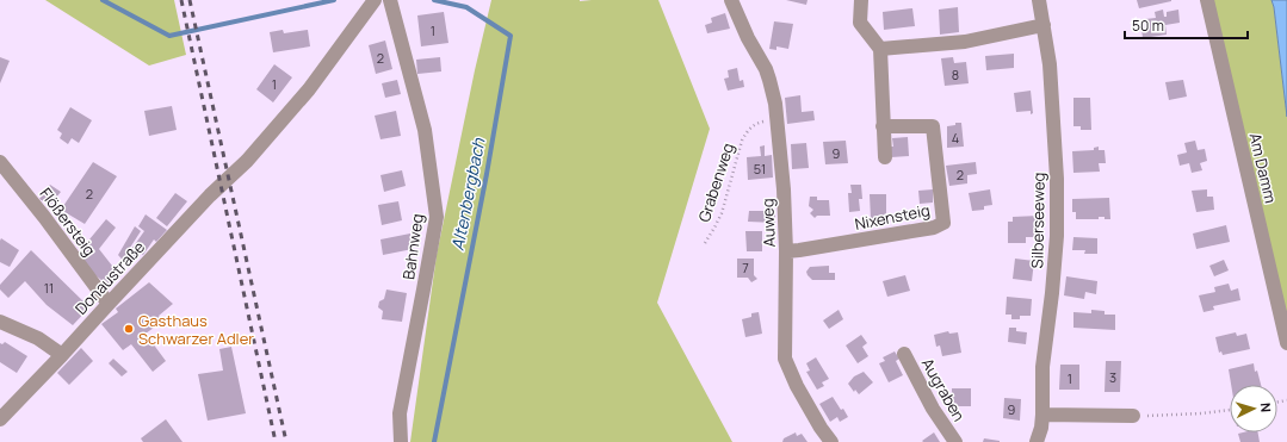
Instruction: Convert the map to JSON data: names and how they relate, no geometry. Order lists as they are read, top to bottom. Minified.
{"streets":{"street":["Am Damm","Nixensteig","Silberseeweg","Flößersteig","Auweg","Bahnweg","Donaustraße","Augraben"],"path":["Grabenweg"]},"crossings":[["Grabenweg","Auweg"],["Nixensteig","Auweg"],["Flößersteig","Donaustraße"]],"water":["Altenbergbach"],"places":["Gasthaus Schwarzer Adler"],"house_numbers":["1","2","8","1","4","9","51","2","2","7","11","3","1","9"],"scale_bar":"50 m","north":"right"}
